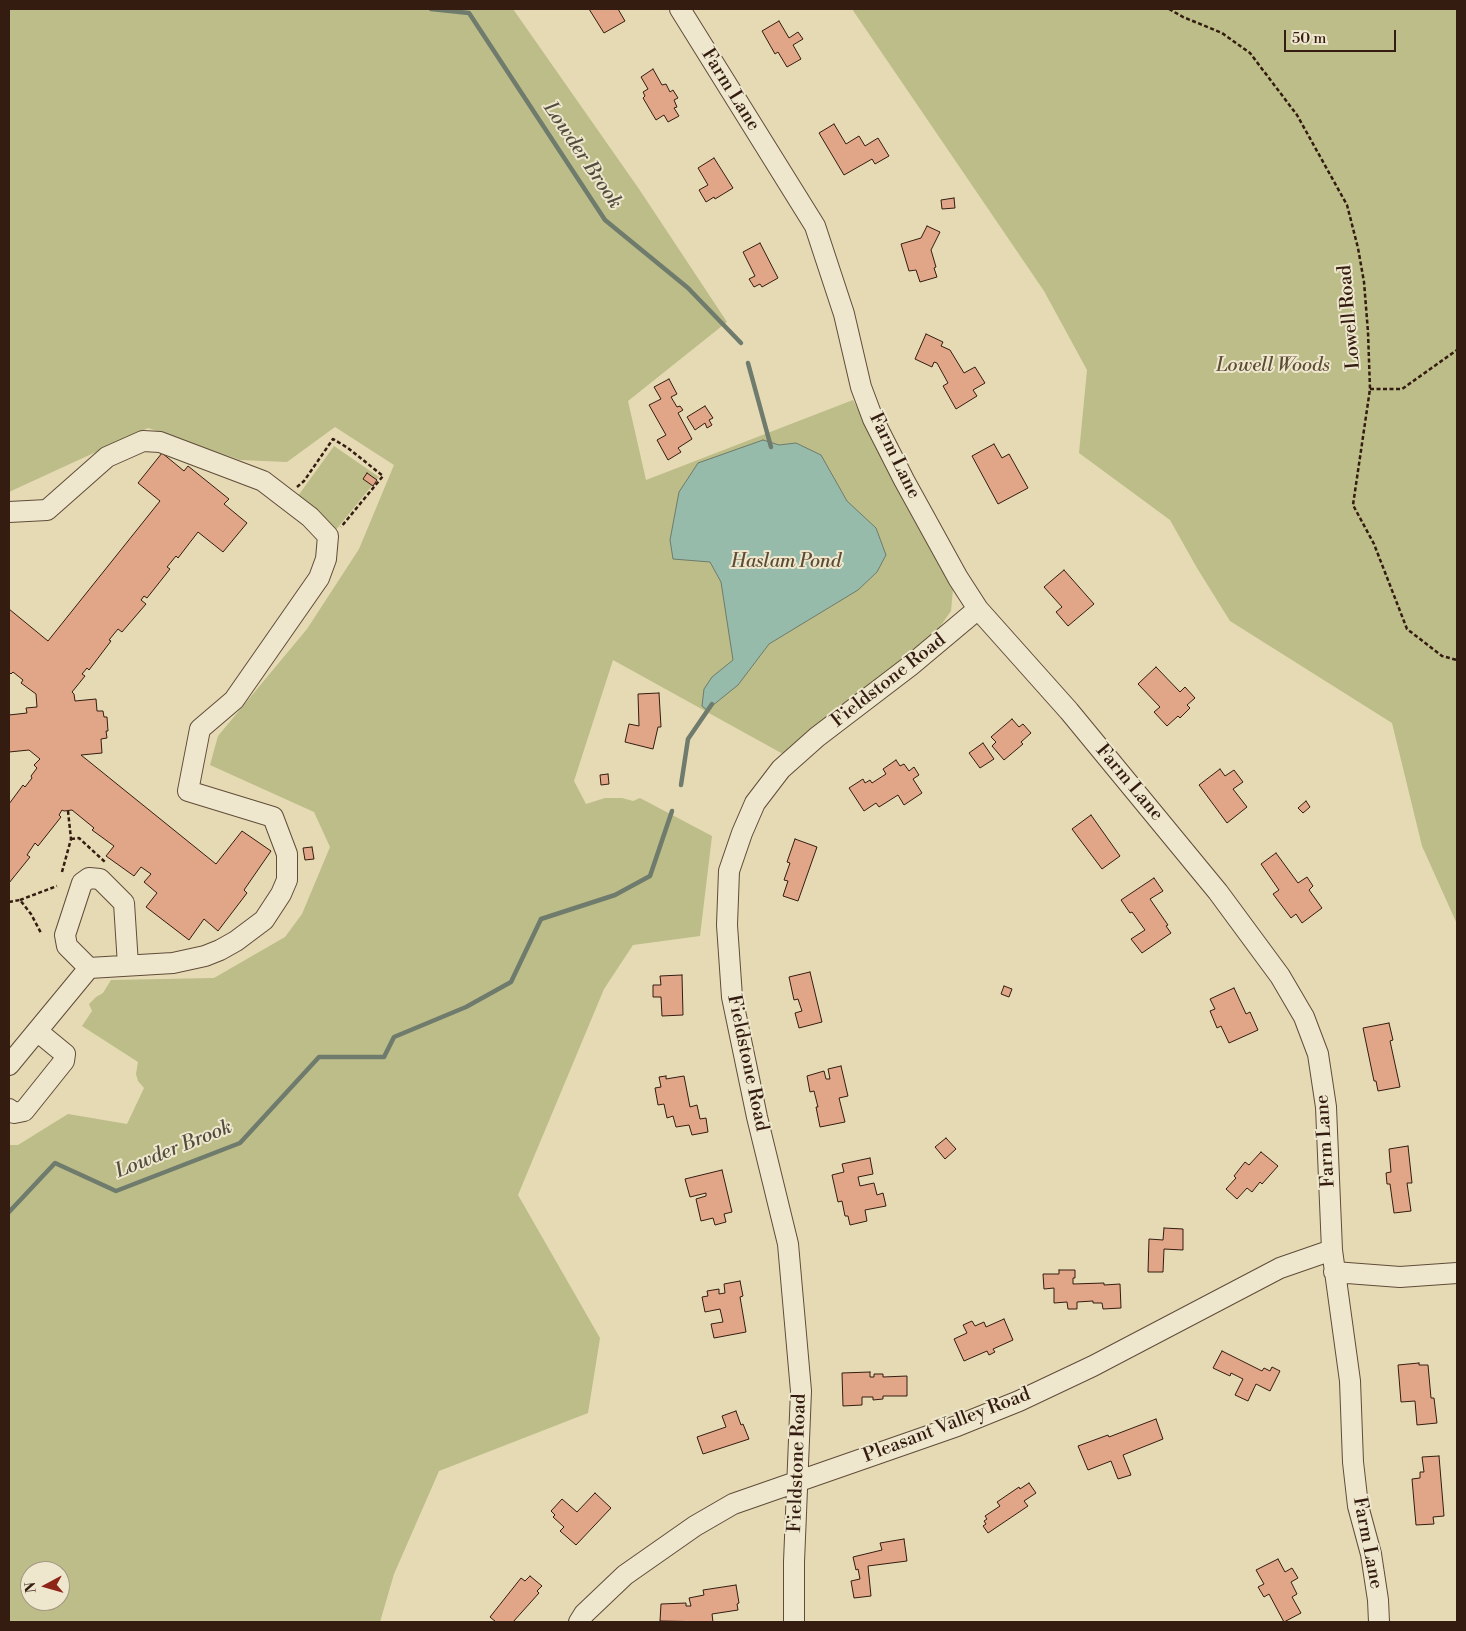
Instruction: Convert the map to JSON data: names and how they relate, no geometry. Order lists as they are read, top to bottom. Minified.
{"streets":{"street":["Farm Lane","Fieldstone Road","Pleasant Valley Road"],"path":["Lowell Road"]},"crossings":[["Farm Lane","Fieldstone Road"],["Farm Lane","Pleasant Valley Road"],["Fieldstone Road","Pleasant Valley Road"]],"water":["Lowder Brook"],"parks":["Lowell Woods","Haslam Pond"],"scale_bar":"50 m","north":"left"}
